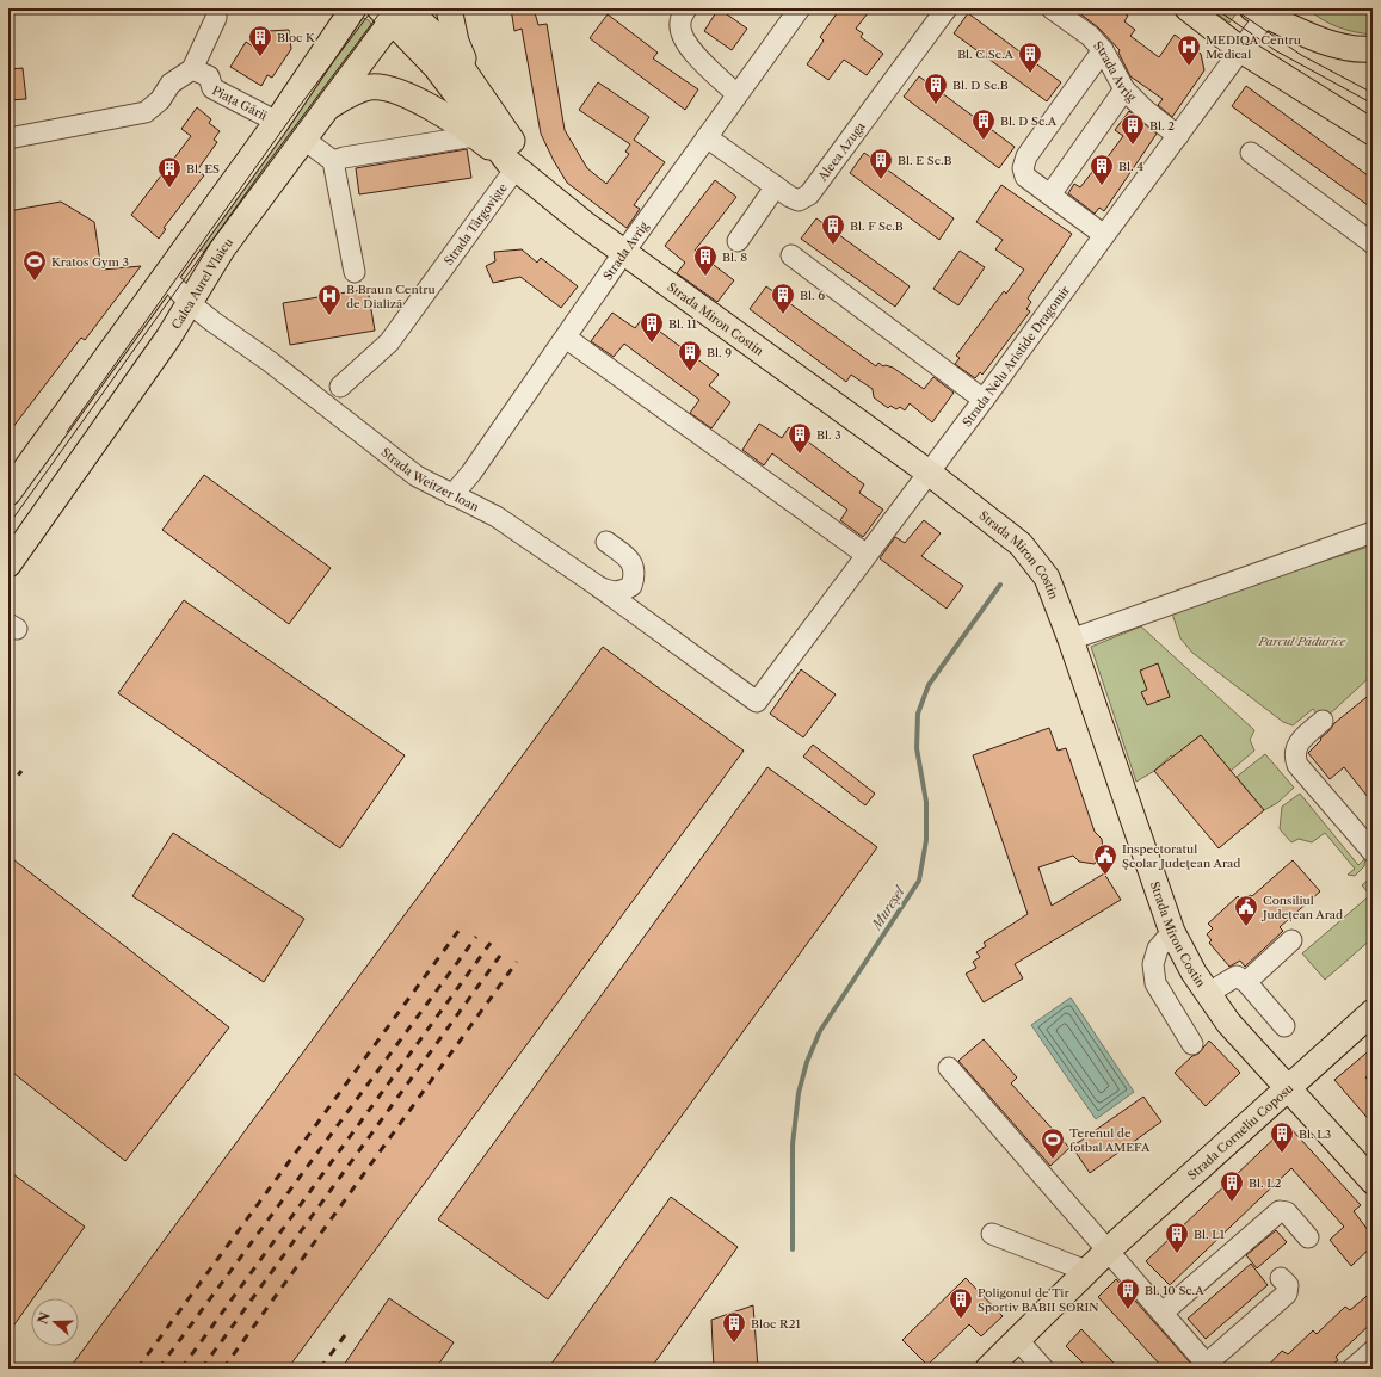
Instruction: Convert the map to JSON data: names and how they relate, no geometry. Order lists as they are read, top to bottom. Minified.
{"streets":{"main road":["Calea Aurel Vlaicu","Strada Miron Costin","Strada Corneliu Coposu"],"street":["Strada Avrig","Piața Gării","Aleea Azuga","Strada Târgoviște","Strada Nelu Aristide Dragomir","Strada Weitzer Ioan"]},"crossings":[["Strada Avrig","Aleea Azuga"],["Strada Avrig","Strada Miron Costin"],["Strada Avrig","Strada Nelu Aristide Dragomir"],["Strada Avrig","Strada Weitzer Ioan"],["Strada Târgoviște","Strada Miron Costin"],["Calea Aurel Vlaicu","Strada Miron Costin"],["Calea Aurel Vlaicu","Strada Weitzer Ioan"],["Strada Miron Costin","Strada Nelu Aristide Dragomir"],["Strada Miron Costin","Strada Corneliu Coposu"],["Strada Nelu Aristide Dragomir","Strada Weitzer Ioan"]],"water":["Mureșel"],"parks":["Parcul Pădurice"],"places":{"building":["Bloc K","Bl. C Sc.A","Bl. D Sc.B","Bl. D Sc.A","Bl. 2","Bl. E Sc.B","Bl. 4","Bl. ES","Bl. F Sc.B","Bl. 8","Bl. 6","Bl. 11","Bl. 9","Bl. 3","Bl. L3","Bl. L2","Bl. L1","Bl. 10 Sc.A","Poligonul de Tir Sportiv BABII SORIN","Bloc R21"],"hospital":["MEDIQA Centru Medical","B Braun Centru de Dializă"],"sports":["Kratos Gym 3","Terenul de fotbal AMEFA"],"public building":["Inspectoratul Şcolar Judeţean Arad","Consiliul Județean Arad"]},"north":"left"}
